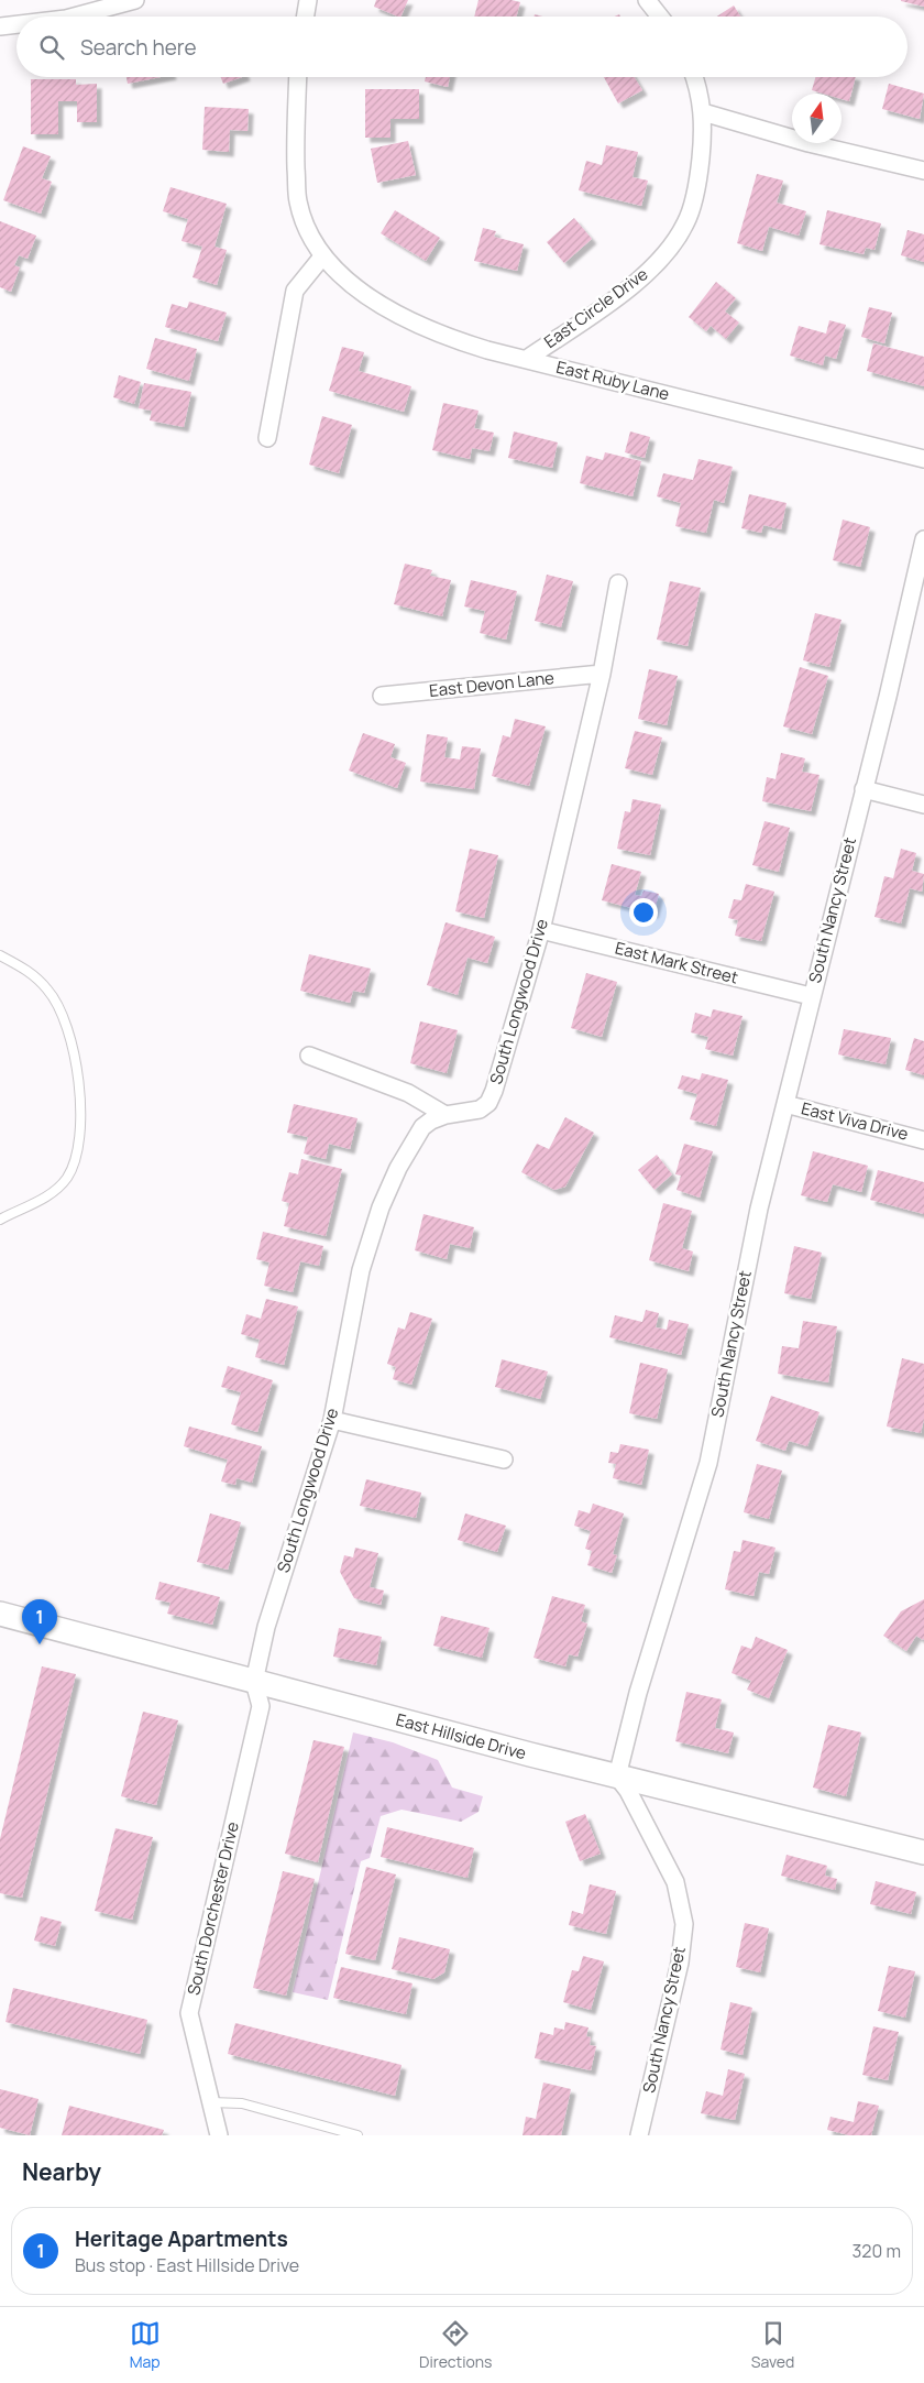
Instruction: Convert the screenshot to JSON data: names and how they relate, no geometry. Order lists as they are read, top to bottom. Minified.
{"streets":{"main road":["East Hillside Drive"],"street":["East Circle Drive","East Ruby Lane","East Devon Lane","South Nancy Street","East Mark Street","South Longwood Drive","East Viva Drive","South Dorchester Drive"]},"crossings":[["East Circle Drive","East Ruby Lane"],["East Devon Lane","South Longwood Drive"],["South Nancy Street","East Mark Street"],["South Nancy Street","East Viva Drive"],["South Nancy Street","East Hillside Drive"],["East Mark Street","South Longwood Drive"],["South Longwood Drive","East Hillside Drive"],["South Longwood Drive","South Dorchester Drive"],["East Hillside Drive","South Dorchester Drive"]],"north":"top","page":{"search":"Search here","pins":"1","heading":"Nearby","list":[{"mark":"1","name":"Heritage Apartments","note":"Bus stop · East Hillside Drive","value":"320 m"}],"nav":["Map","Directions","Saved"]}}
